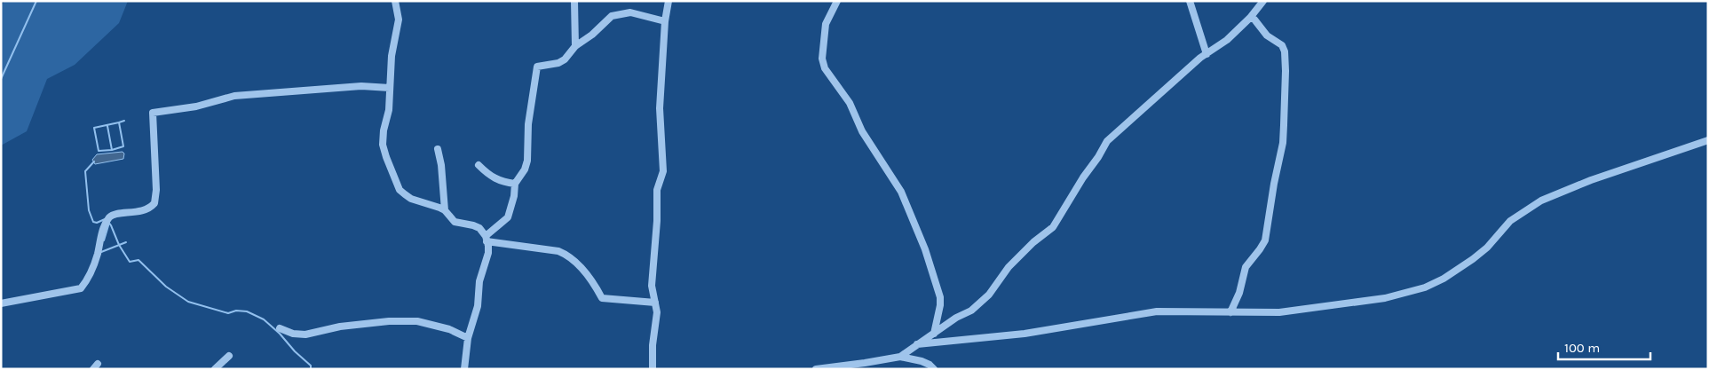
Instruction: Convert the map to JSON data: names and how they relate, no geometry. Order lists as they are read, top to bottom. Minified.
{"scale_bar":"100 m"}
